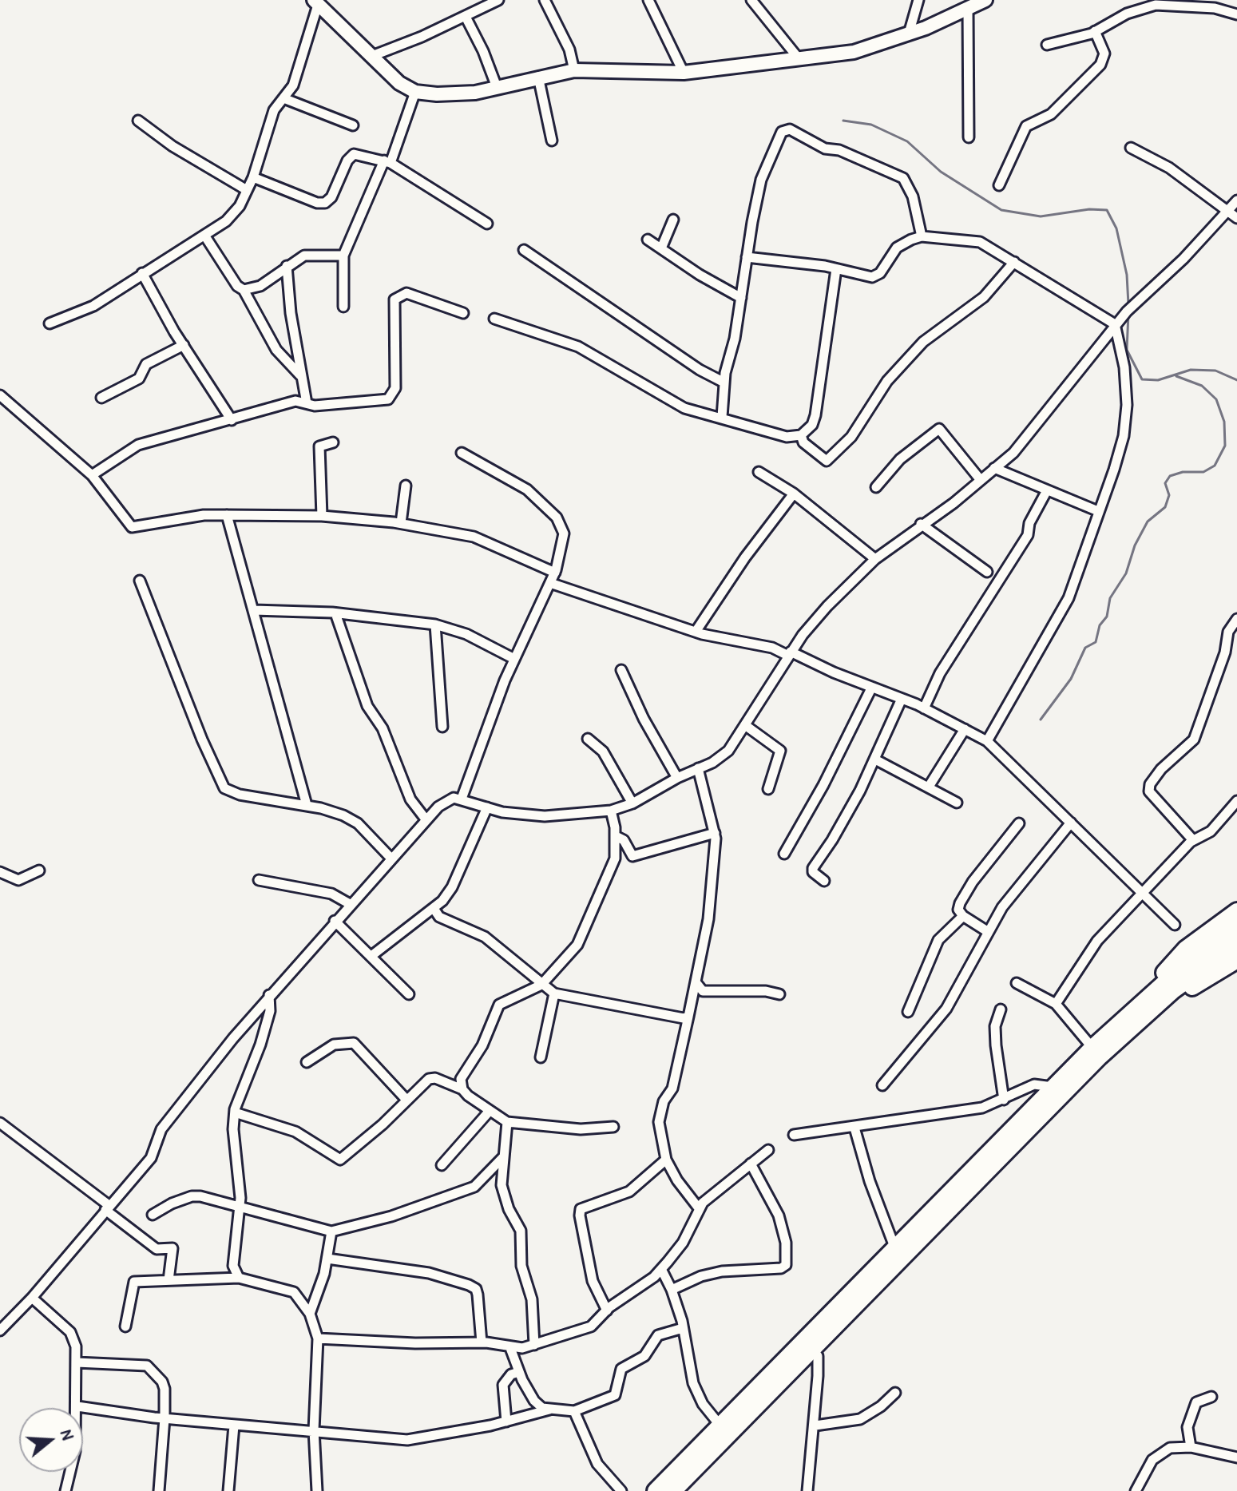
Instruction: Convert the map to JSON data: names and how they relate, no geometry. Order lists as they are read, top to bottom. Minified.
{"north":"right"}
